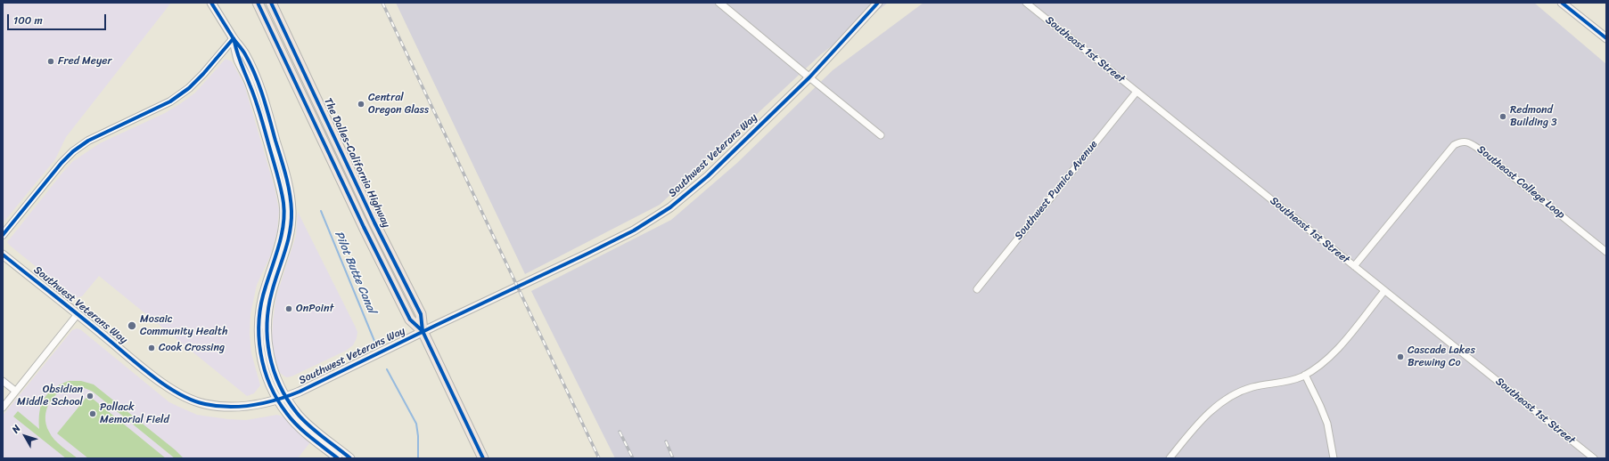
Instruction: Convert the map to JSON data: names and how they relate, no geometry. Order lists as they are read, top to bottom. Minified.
{"streets":{"highway":["The Dalles-California Highway"],"main road":["Southwest Veterans Way"],"street":["Southeast 1st Street","Southeast College Loop","Southwest Pumice Avenue"]},"crossings":[["Southeast 1st Street","Southeast College Loop"],["Southeast 1st Street","Southwest Pumice Avenue"],["Southwest Veterans Way","The Dalles-California Highway"]],"water":["Pilot Butte Canal"],"places":["Fred Meyer","Central Oregon Glass","Redmond Building 3","OnPoint","Mosaic Community Health","Cook Crossing","Cascade Lakes Brewing Co","Obsidian Middle School","Pollack Memorial Field"],"scale_bar":"100 m","north":"top left"}
